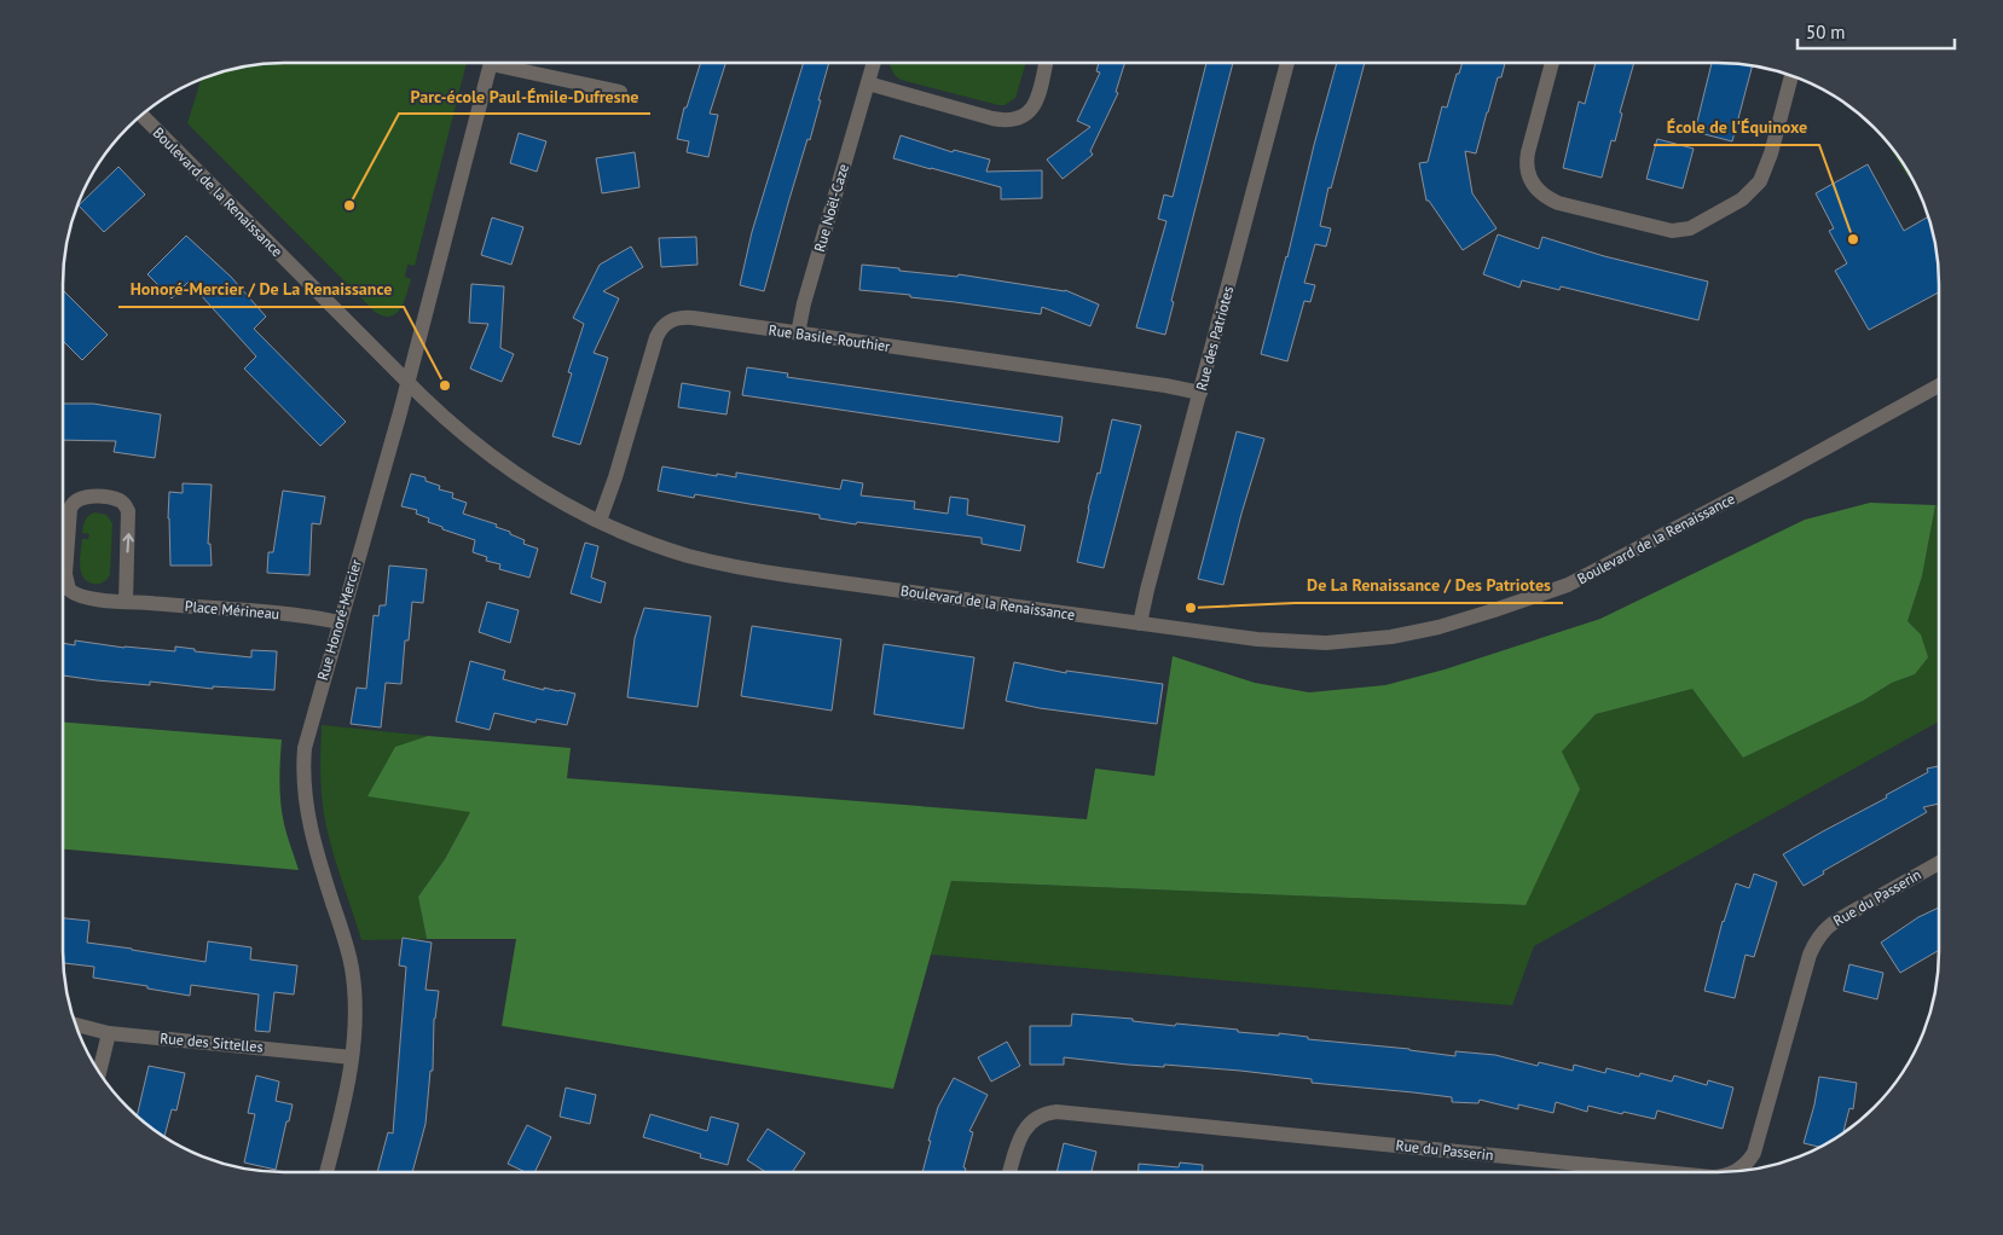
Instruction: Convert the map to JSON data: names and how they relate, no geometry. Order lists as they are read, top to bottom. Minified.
{"streets":{"street":["Boulevard de la Renaissance","Rue Noël-Caze","Rue Basile-Routhier","Rue des Patriotes","Place Mérineau","Rue Honoré-Mercier","Rue du Passerin","Rue des Sittelles"]},"crossings":[["Boulevard de la Renaissance","Rue Basile-Routhier"],["Boulevard de la Renaissance","Rue des Patriotes"],["Boulevard de la Renaissance","Rue Honoré-Mercier"],["Rue Noël-Caze","Rue Basile-Routhier"],["Rue Basile-Routhier","Rue des Patriotes"],["Place Mérineau","Rue Honoré-Mercier"],["Rue Honoré-Mercier","Rue des Sittelles"]],"places":["Parc-école Paul-Émile-Dufresne","École de l'Équinoxe","Honoré-Mercier / De La Renaissance","De La Renaissance / Des Patriotes"],"scale_bar":"50 m"}
